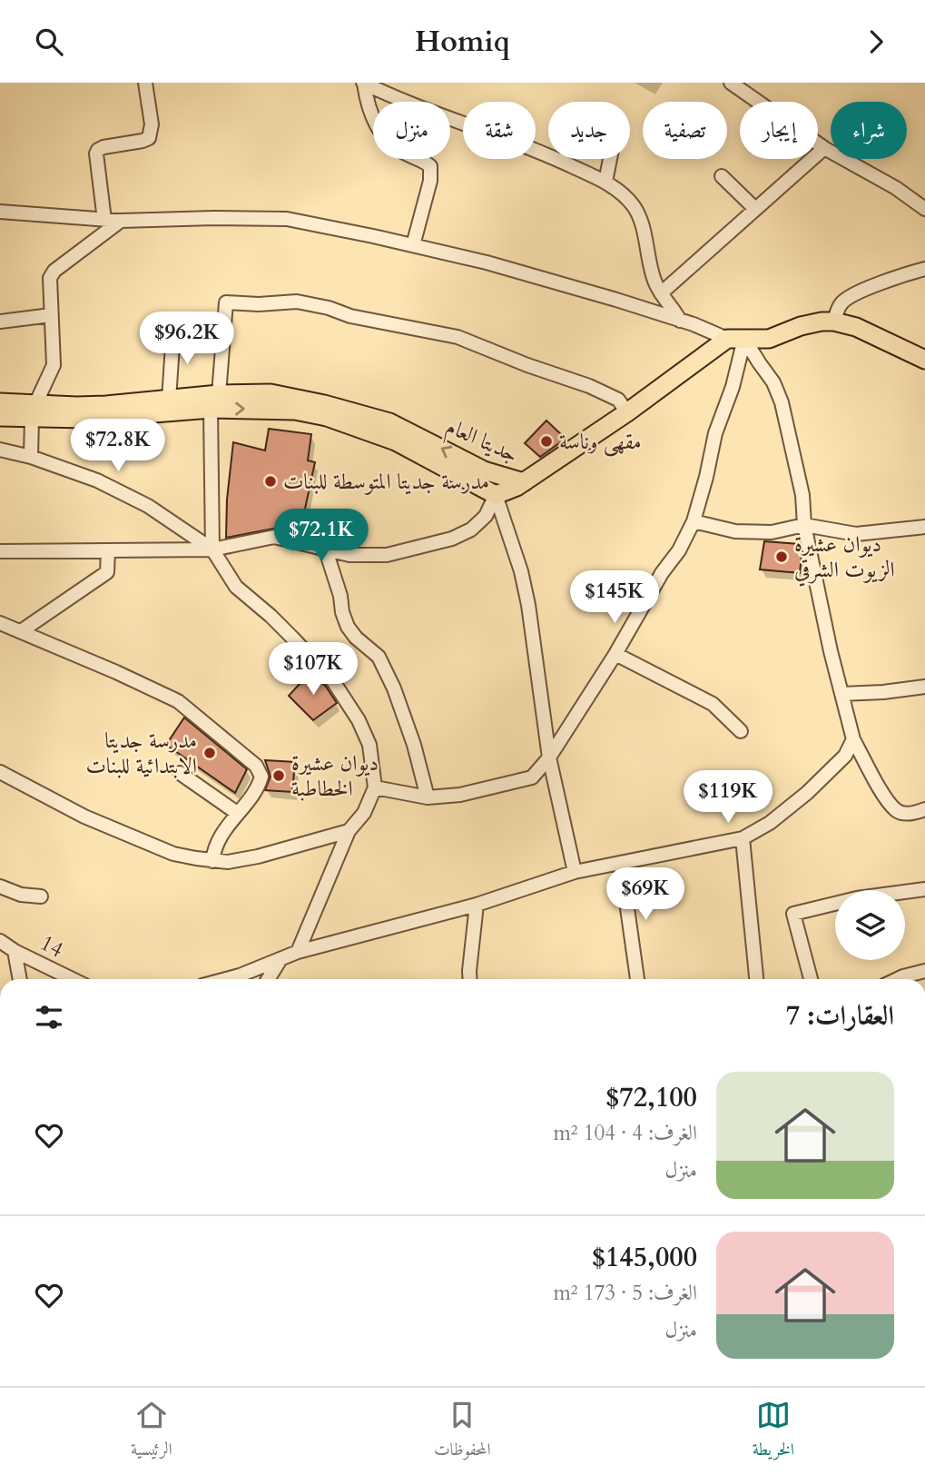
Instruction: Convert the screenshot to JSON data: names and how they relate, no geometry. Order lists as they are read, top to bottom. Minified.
{"streets":{"main road":["جديتا العام"],"street":["14"]},"places":["مقهى وناسة","مدرسة جديتا المتوسطة للبنات","ديوان عشيرة الزيوت الشرقي","مدرسة جديتا الابتدائية للبنات","ديوان عشيرة الخطاطبة"],"page":{"header":"Homiq","chip":["شراء","إيجار","تصفية","جديد","شقة","منزل"],"price":["$96.2K","$72.8K","$72.1K","$145K","$107K","$119K","$69K"],"heading":"العقارات: 7","list":[{"name":"$72,100","note":"الغرف: 4 · 104 m² · منزل"},{"name":"$145,000","note":"الغرف: 5 · 173 m² · منزل"}],"tabs":["الخريطة","المحفوظات","الرئيسية"]}}
